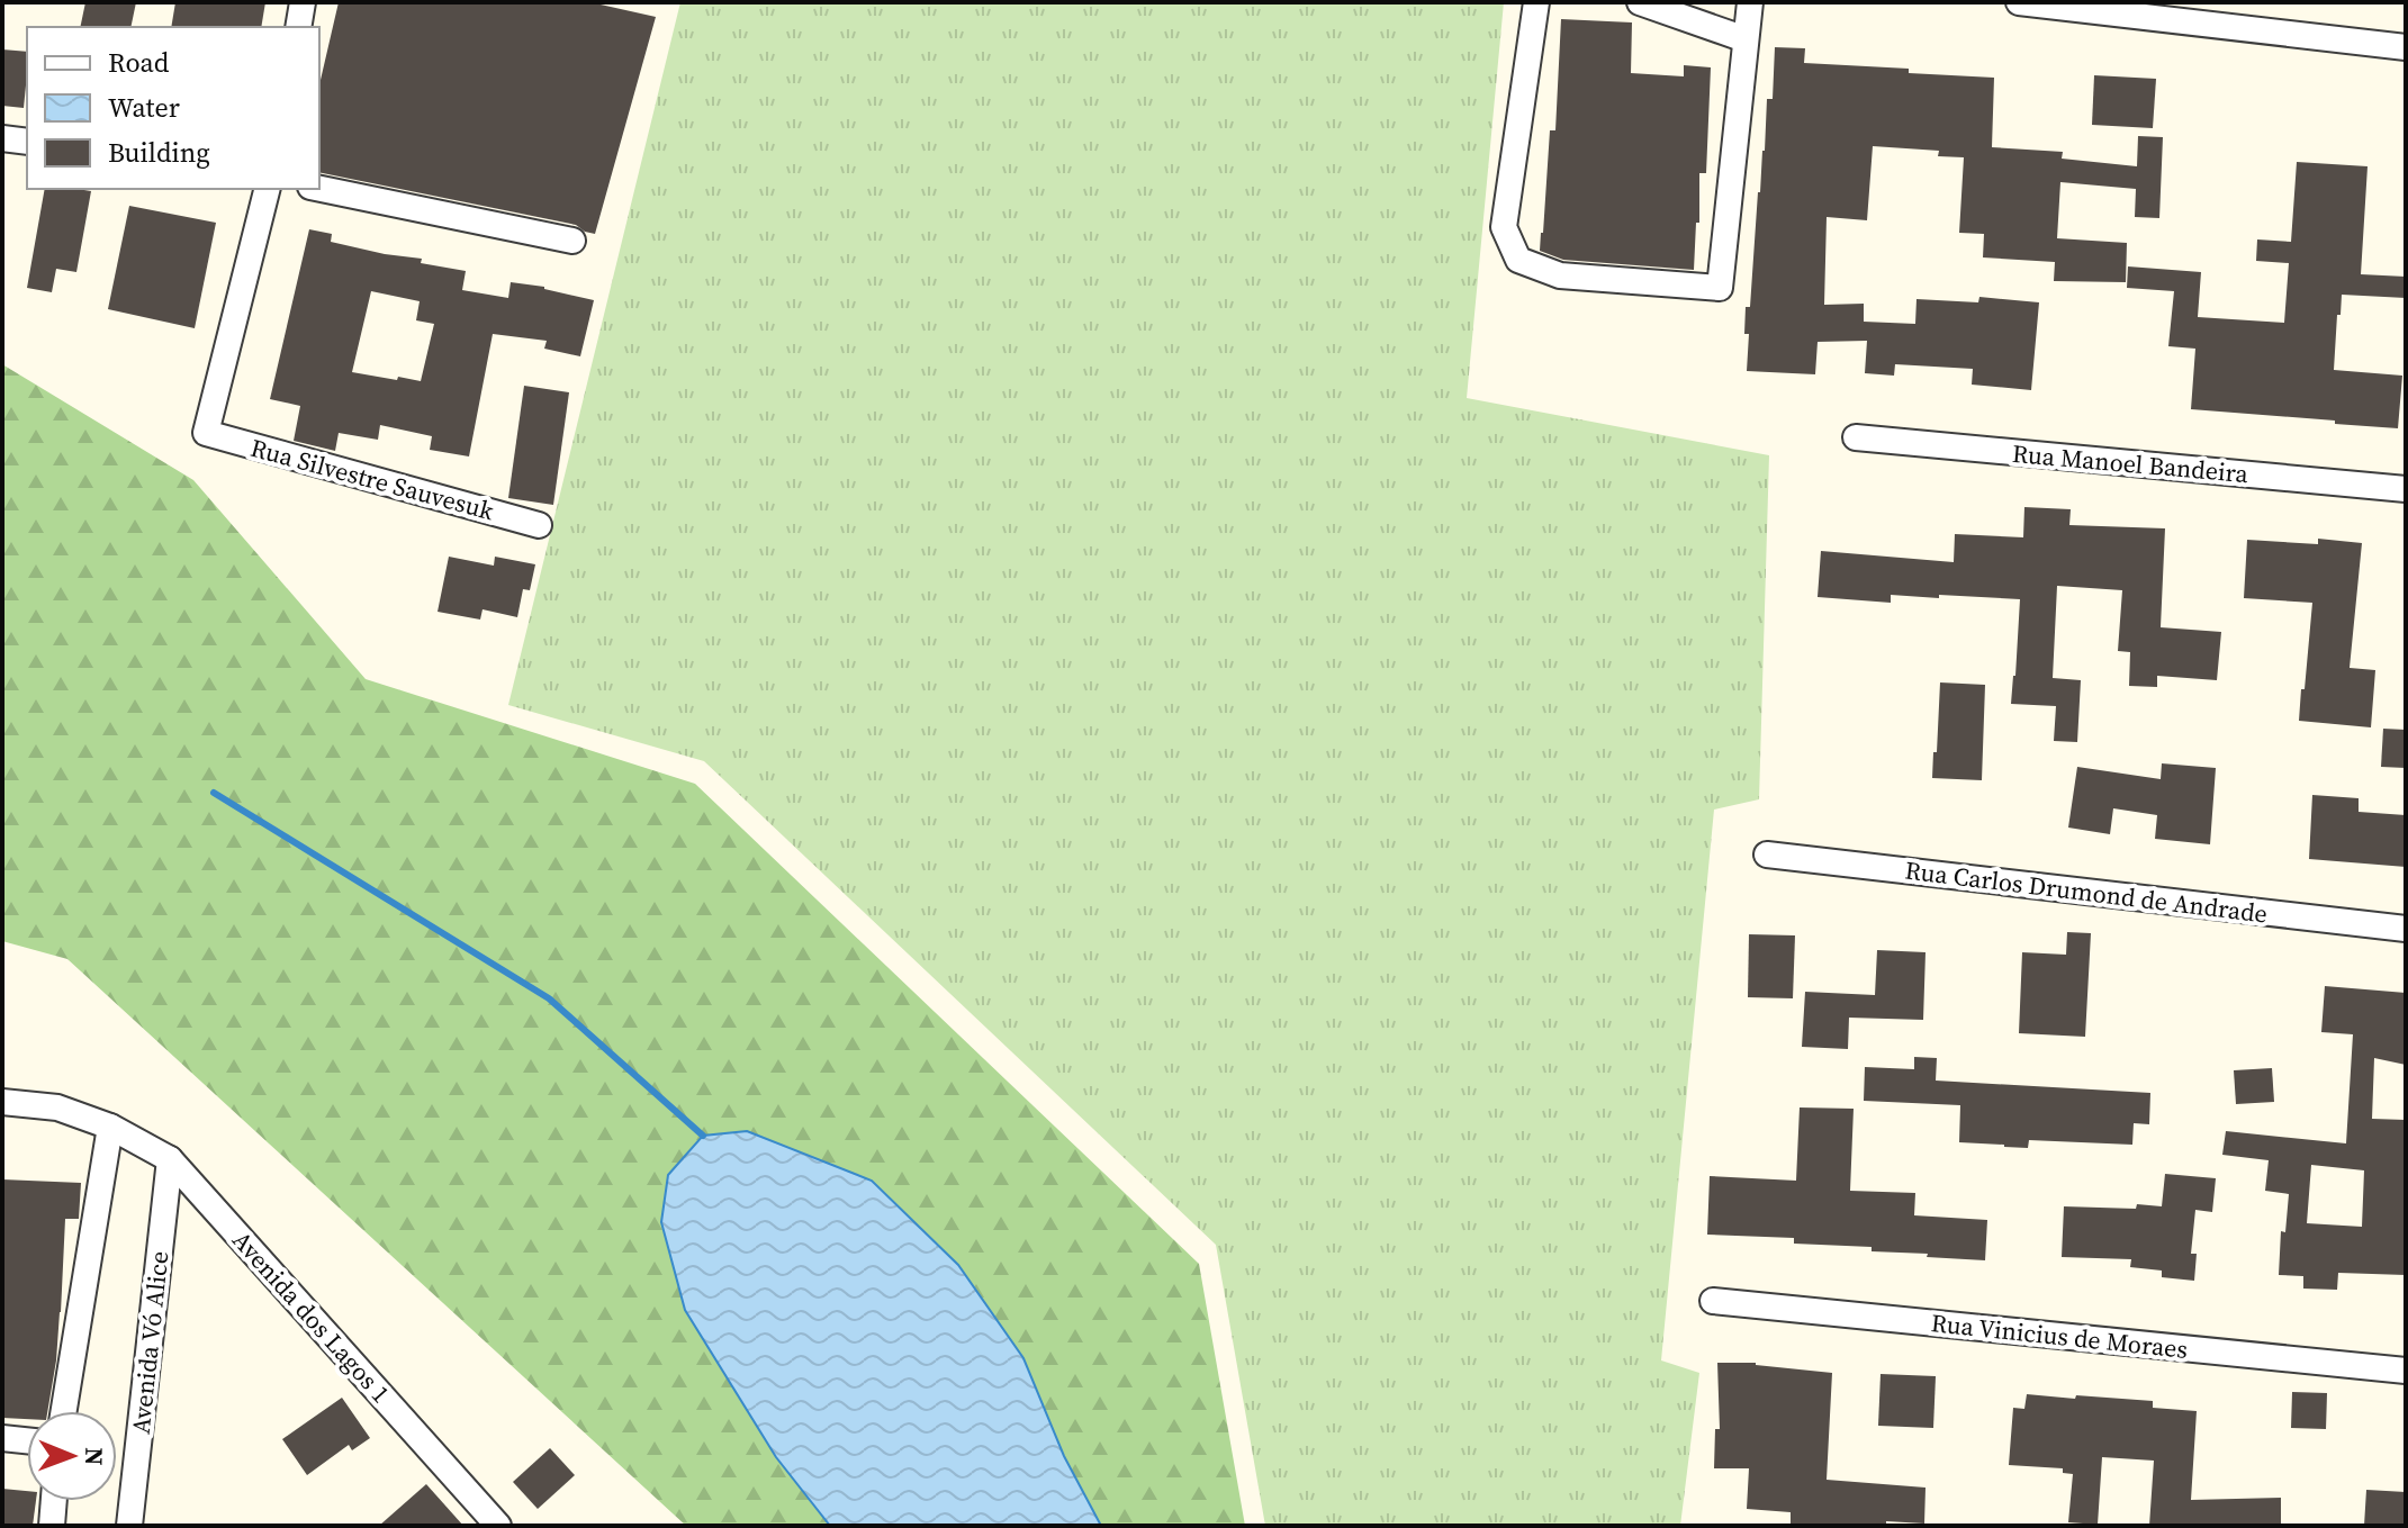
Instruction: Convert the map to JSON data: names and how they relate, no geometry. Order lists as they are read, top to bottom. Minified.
{"streets":{"street":["Rua Manoel Bandeira","Rua Silvestre Sauvesuk","Rua Carlos Drumond de Andrade","Avenida dos Lagos 1","Rua Vinicius de Moraes","Avenida Vó Alice"]},"crossings":[["Avenida dos Lagos 1","Avenida Vó Alice"]],"legend":["Road","Water","Building"],"north":"right"}
